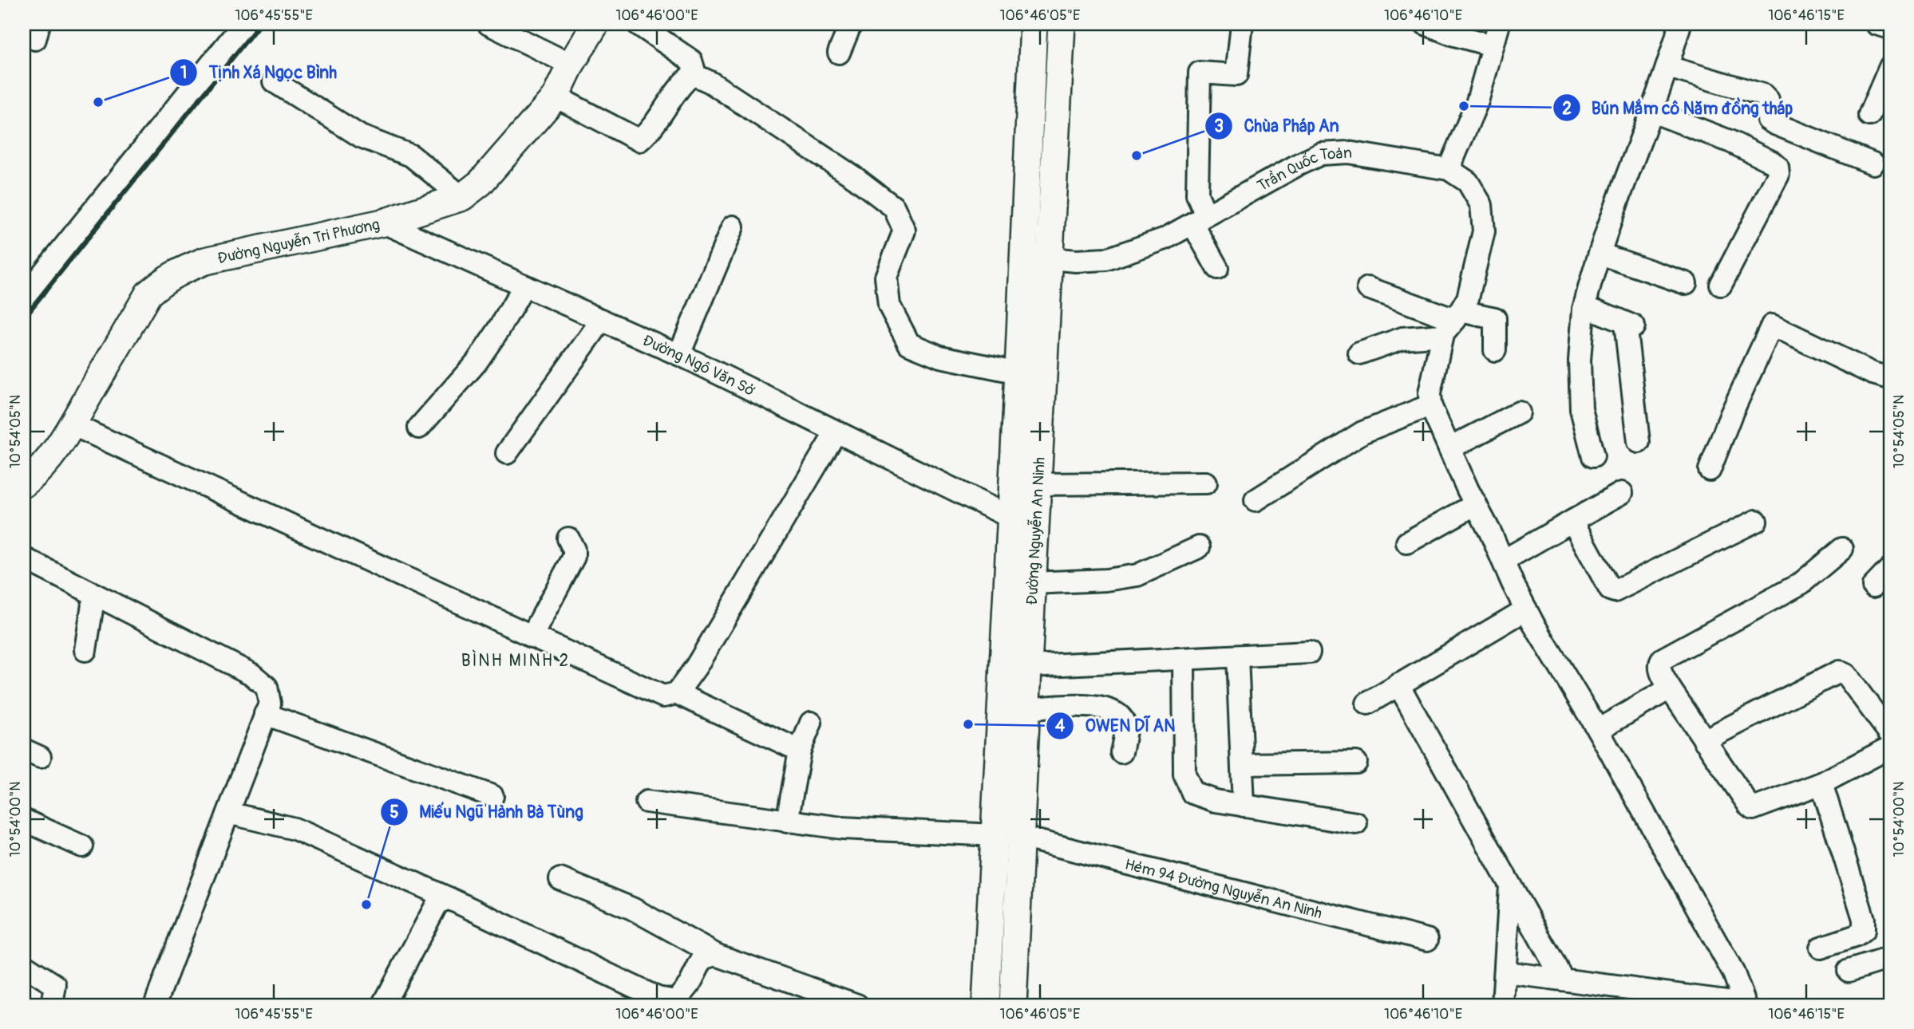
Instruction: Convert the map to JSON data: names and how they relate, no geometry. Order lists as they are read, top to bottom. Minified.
{"streets":{"main road":["Đường Nguyễn Tri Phương","Đường Nguyễn An Ninh"],"street":["Trần Quốc Toản","Đường Ngô Văn Sở","Hẻm 94 Đường Nguyễn An Ninh"]},"crossings":[["Trần Quốc Toản","Đường Nguyễn An Ninh"],["Đường Nguyễn Tri Phương","Đường Ngô Văn Sở"],["Đường Ngô Văn Sở","Đường Nguyễn An Ninh"],["Đường Nguyễn An Ninh","Hẻm 94 Đường Nguyễn An Ninh"]],"districts":["BÌNH MINH 2"],"places":["Tịnh Xá Ngọc Bình","Bún Mắm cô Năm đồng tháp","Chùa Pháp An","OWEN DĨ AN","Miếu Ngũ Hành Bà Tùng"],"coordinates":["106°45'55\"E","106°46'00\"E","106°46'05\"E","106°46'10\"E","106°46'15\"E","10°54'05\"N","10°54'00\"N"]}
